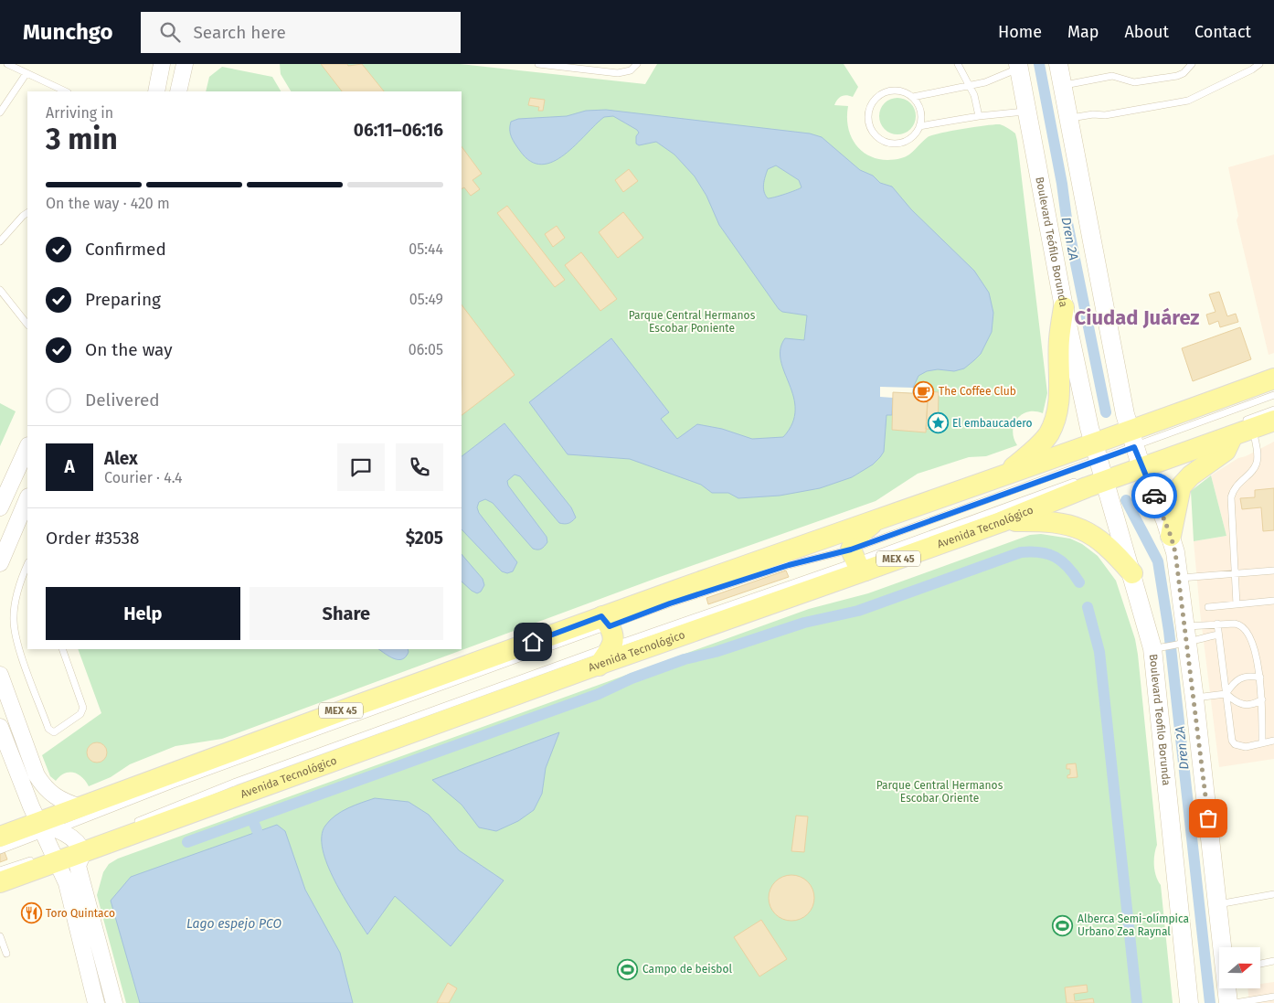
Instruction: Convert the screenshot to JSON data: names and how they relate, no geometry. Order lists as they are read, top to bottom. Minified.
{"streets":{"main road":["Boulevard Teófilo Borunda","Avenida Tecnológico","MEX 45","Boulevard Teofilo Borunda"]},"crossings":[["Boulevard Teófilo Borunda","Avenida Tecnológico"],["Boulevard Teófilo Borunda","Boulevard Teofilo Borunda"],["Avenida Tecnológico","Boulevard Teofilo Borunda"]],"districts":["Ciudad Juárez"],"water":["Dren 2A","Lago espejo PCO"],"parks":["Parque Central Hermanos Escobar Poniente","Parque Central Hermanos Escobar Oriente"],"places":{"cafe":["The Coffee Club"],"place":["El embaucadero"],"restaurant":["Toro Quintaco"],"sports":["Alberca Semi-olímpica Urbano Zea Raynal","Campo de beisbol"]},"north":"right","page":{"header":"Munchgo","search":"Search here","nav":["Home","Map","About","Contact"],"heading":["3 min","Arriving in","06:11–06:16"],"panel":["Alex","Courier · 4.4","Order #3538","$205"],"bar":"On the way · 420 m","list":[["Confirmed","05:44"],["Preparing","05:49"],["On the way","06:05"],"Delivered"],"round":"A","buttons":["Help","Share"]}}
